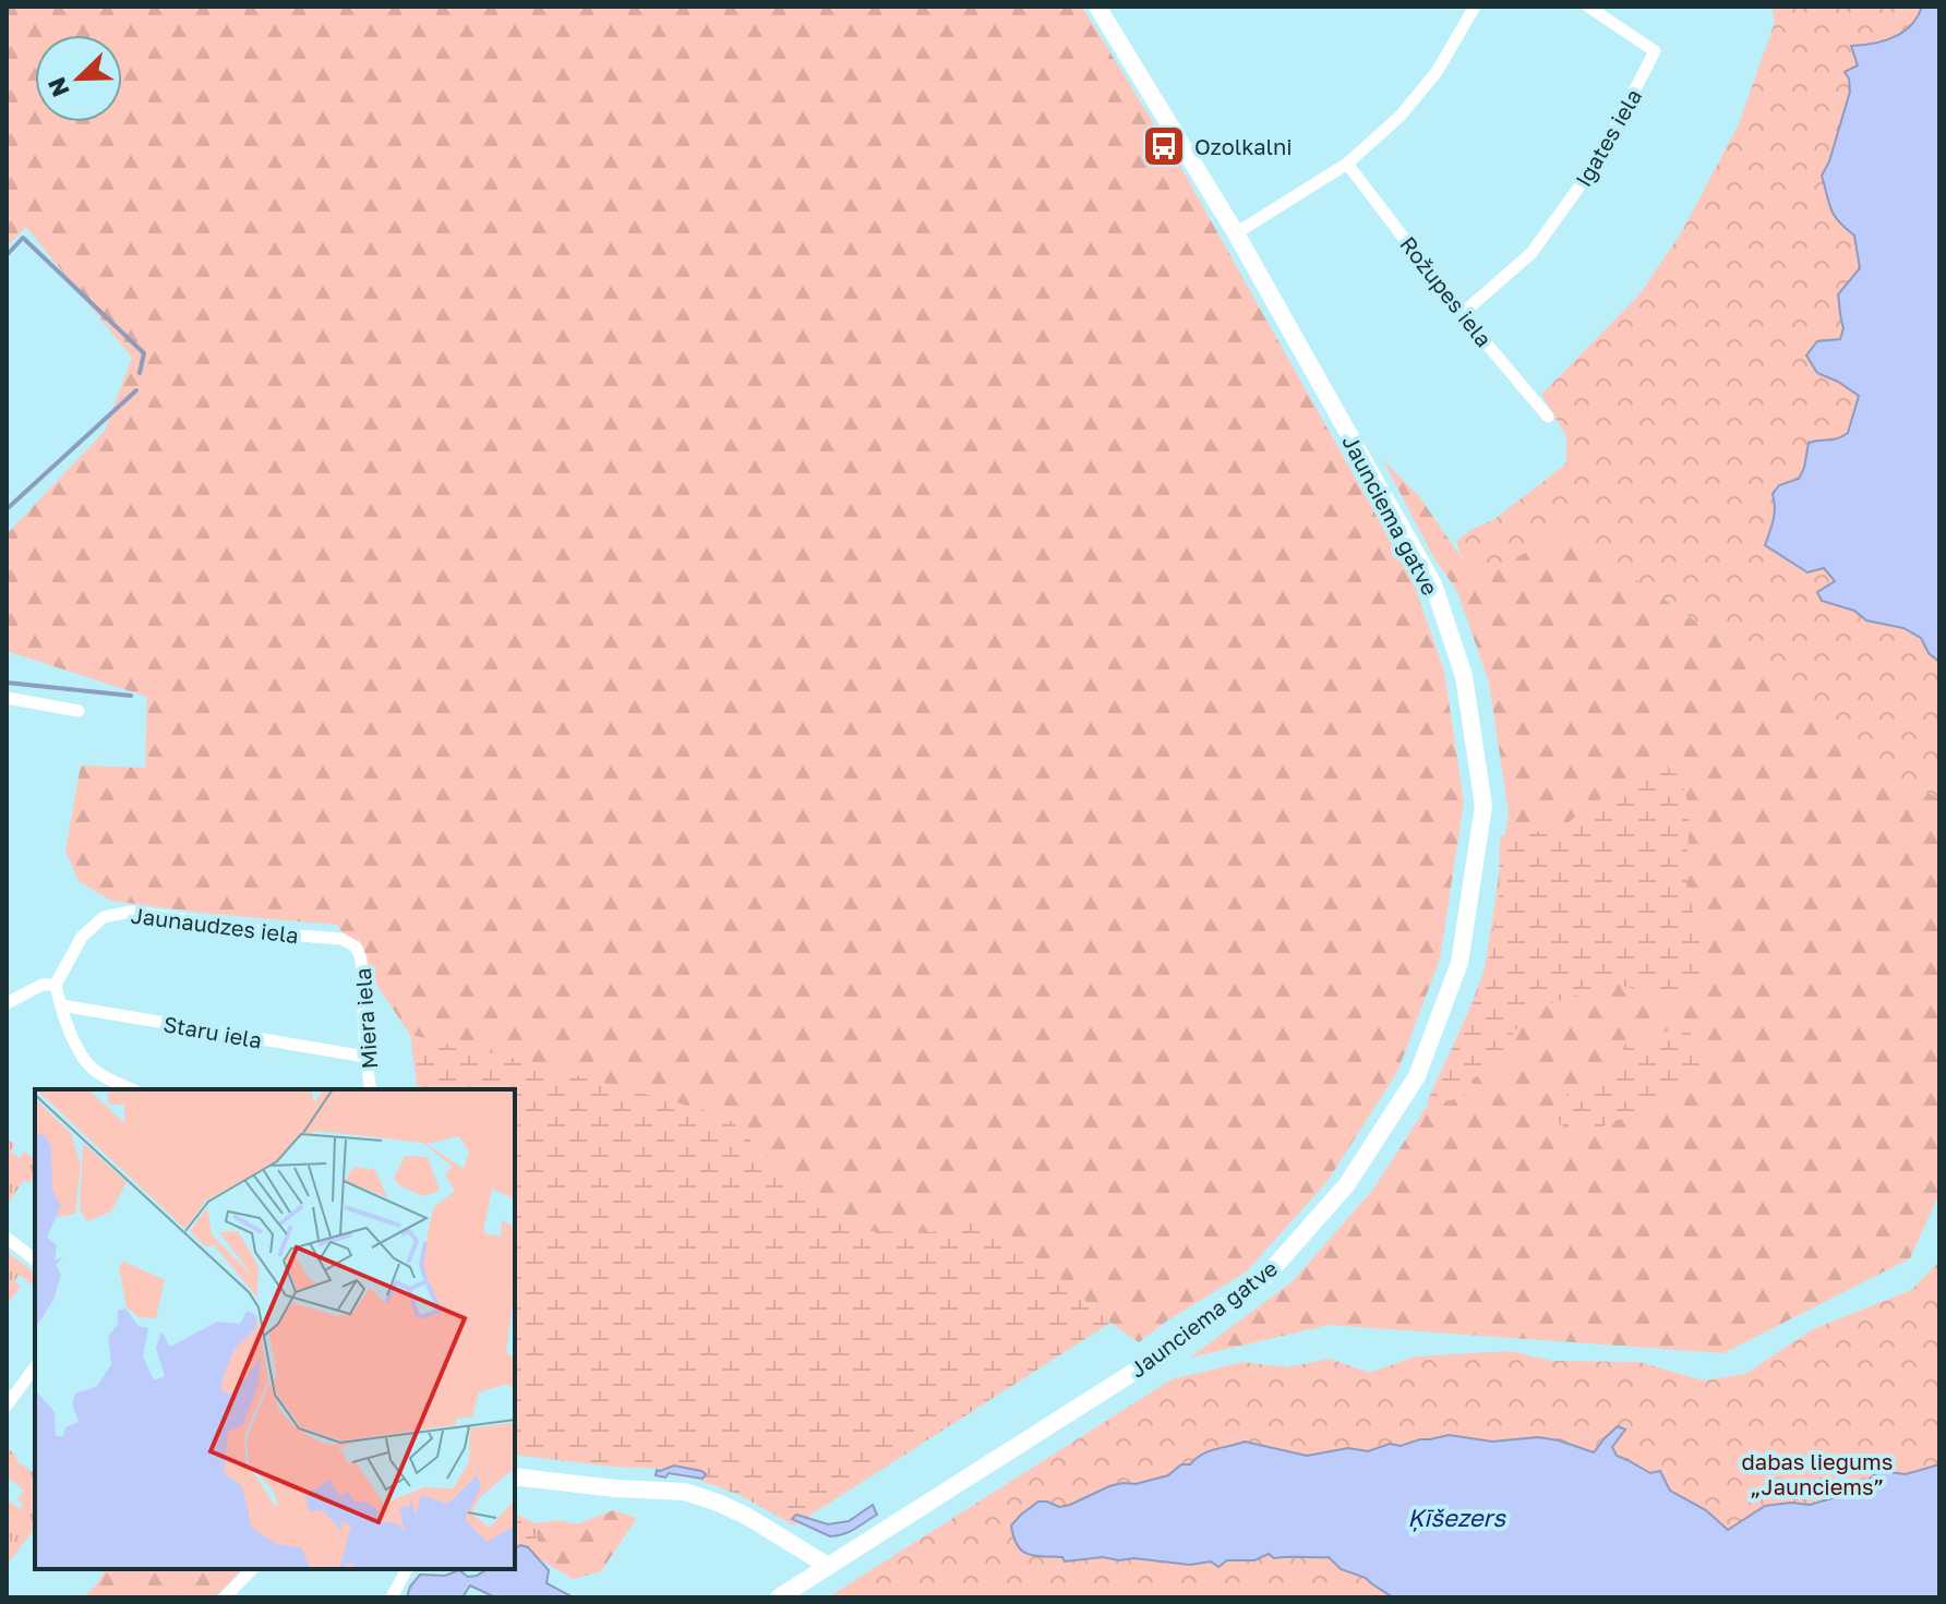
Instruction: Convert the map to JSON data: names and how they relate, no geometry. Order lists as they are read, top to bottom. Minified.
{"streets":{"main road":["Jaunciema gatve"],"street":["Igates iela","Rožupes iela","Jaunaudzes iela","Miera iela","Staru iela"]},"crossings":[["Igates iela","Rožupes iela"],["Jaunaudzes iela","Miera iela"],["Miera iela","Staru iela"]],"water":["Ķīšezers"],"parks":["dabas liegums „Jaunciems”"],"places":{"bus stop":["Ozolkalni"]},"north":"bottom left"}
